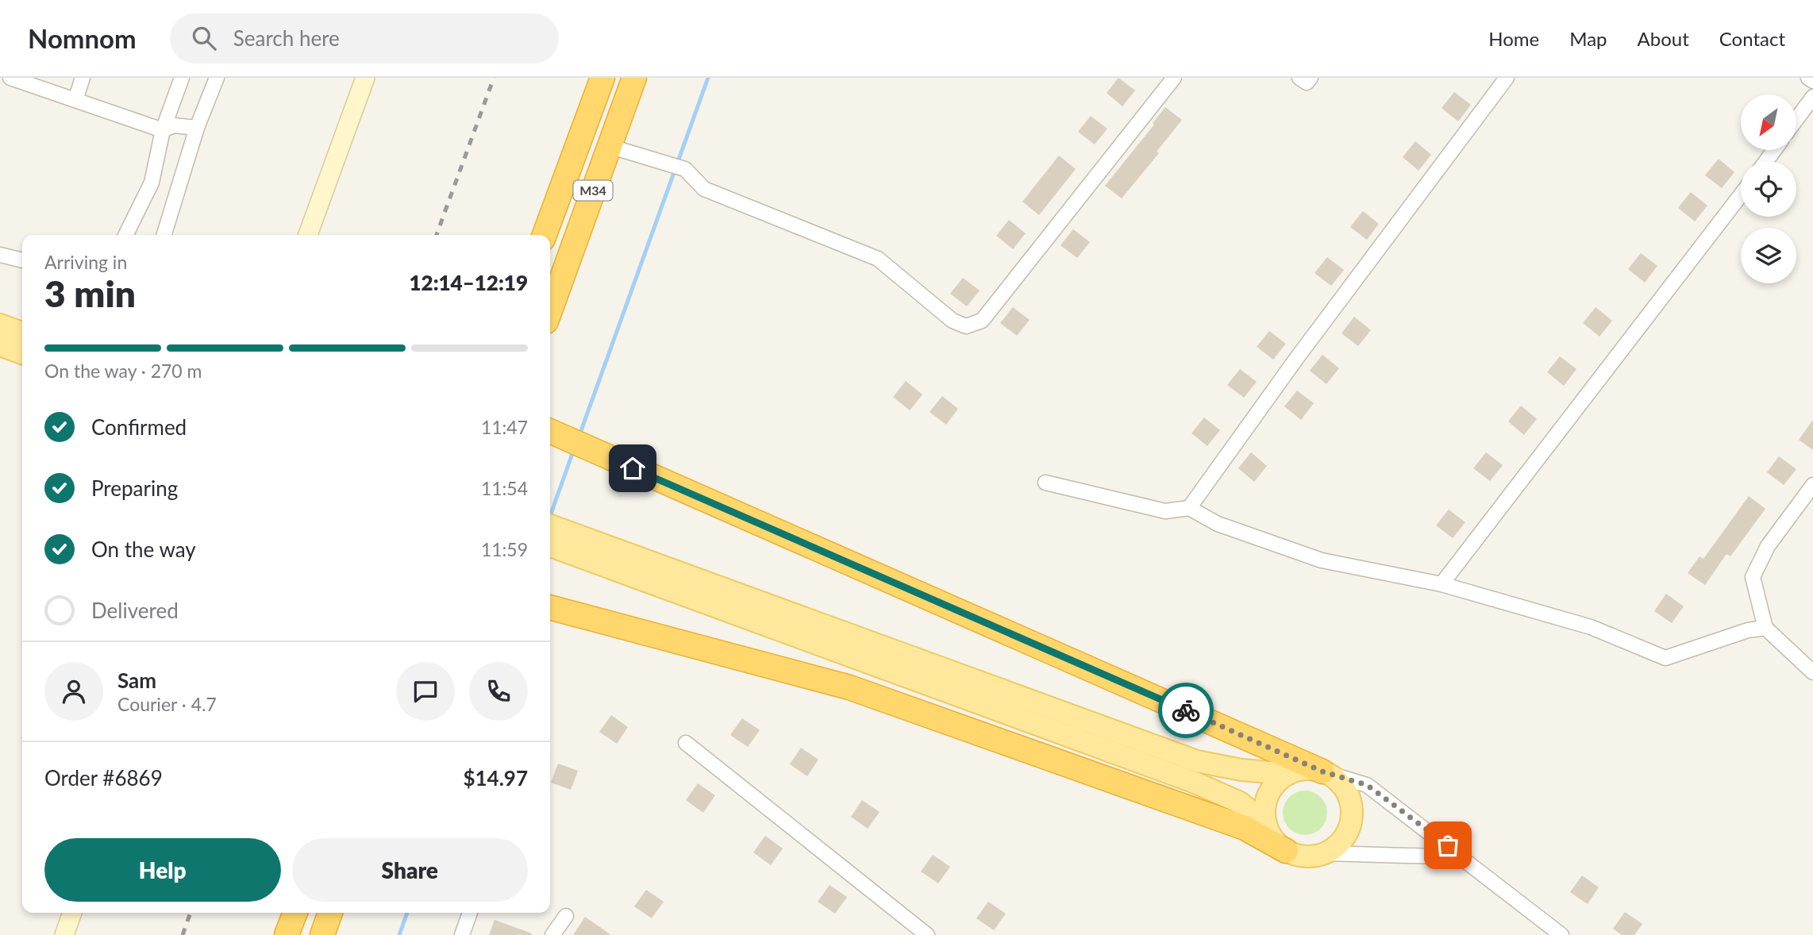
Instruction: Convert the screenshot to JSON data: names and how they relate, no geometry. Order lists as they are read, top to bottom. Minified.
{"streets":{"highway":["M34"]},"north":"bottom left","page":{"header":"Nomnom","search":"Search here","nav":["Home","Map","About","Contact"],"heading":["3 min","Arriving in","12:14–12:19"],"panel":["Sam","Courier · 4.7","Order #6869","$14.97"],"bar":"On the way · 270 m","list":[["Confirmed","11:47"],["Preparing","11:54"],["On the way","11:59"],"Delivered"],"buttons":["Help","Share"]}}
